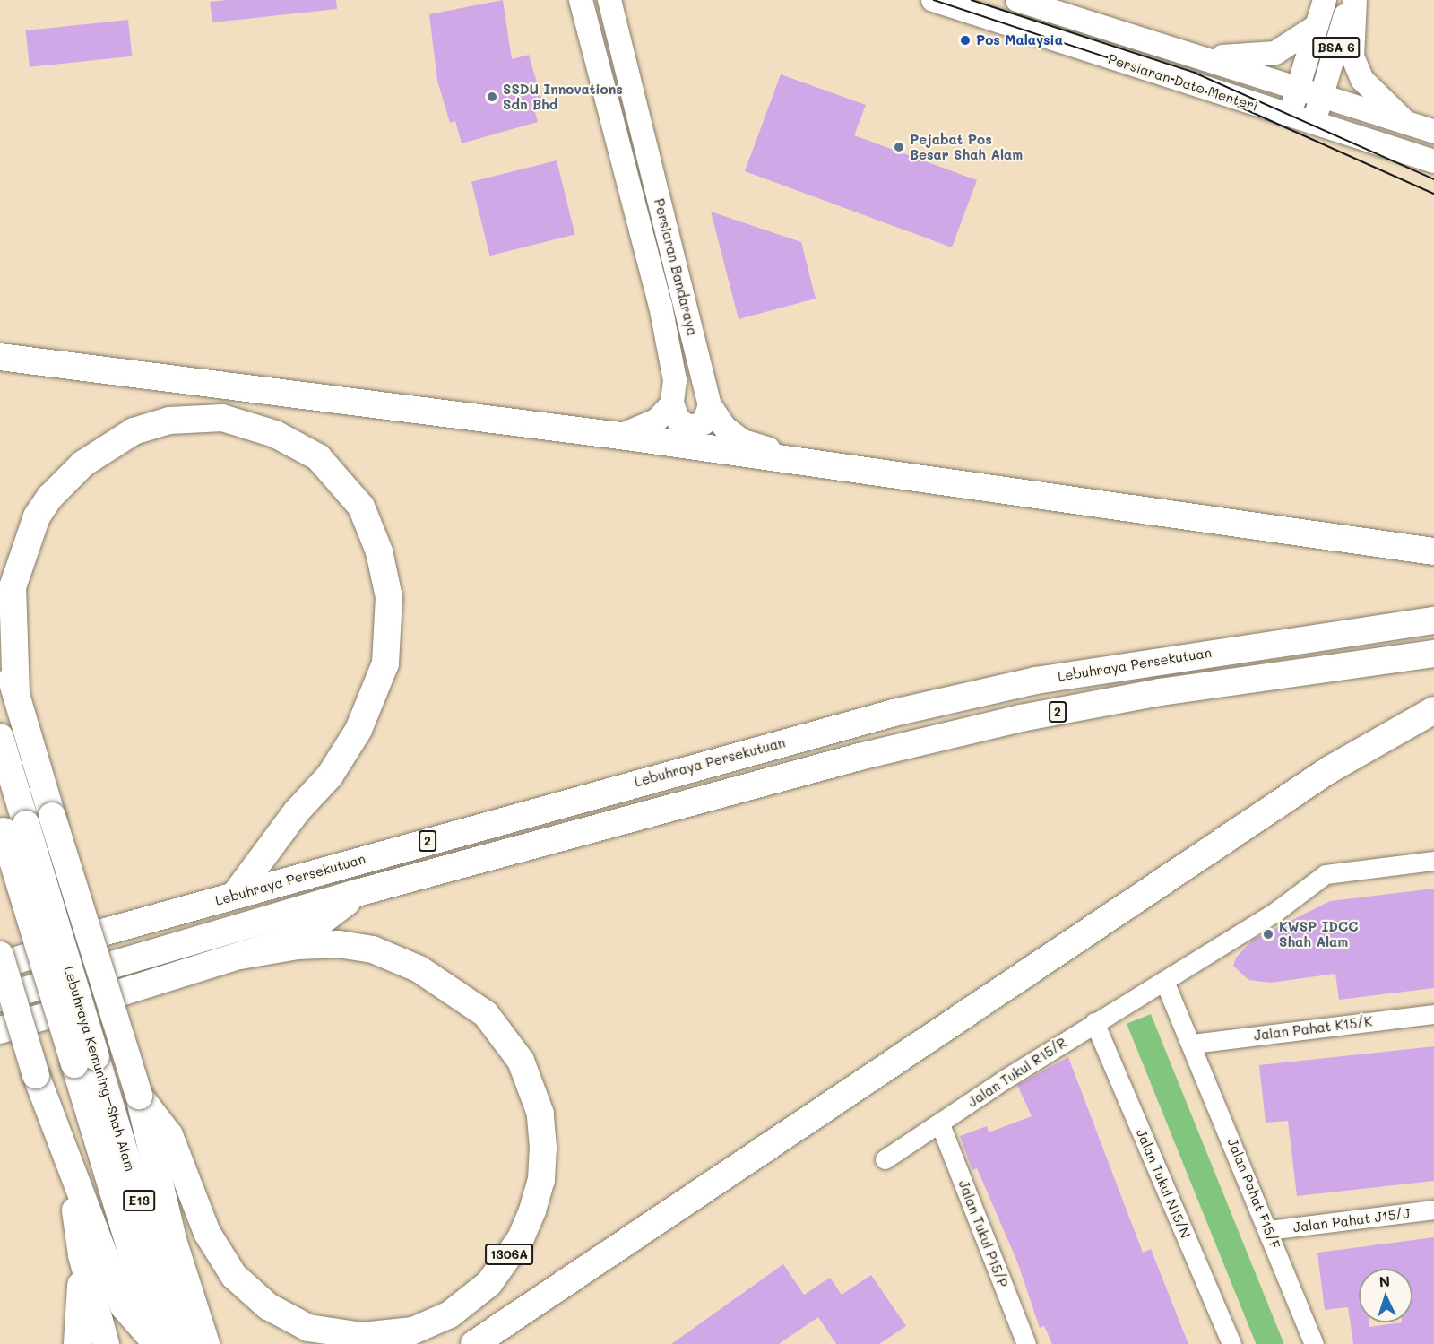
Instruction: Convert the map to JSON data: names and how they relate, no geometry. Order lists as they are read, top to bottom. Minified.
{"streets":{"highway":["Lebuhraya Persekutuan","2","Lebuhraya Kemuning–Shah Alam","E13","1306A"],"main road":["BSA 6","Persiaran Dato Menteri","Persiaran Bandaraya"],"street":["Jalan Pahat K15/K","Jalan Tukul R15/R","Jalan Tukul N15/N","Jalan Pahat F15/F","Jalan Pahat J15/J","Jalan Tukul P15/P"]},"crossings":[["BSA 6","Persiaran Dato Menteri"],["Jalan Pahat K15/K","Jalan Pahat F15/F"],["Jalan Tukul R15/R","Jalan Tukul N15/N"],["Jalan Tukul R15/R","Jalan Pahat F15/F"],["Jalan Tukul R15/R","Jalan Tukul P15/P"],["Jalan Pahat F15/F","Jalan Pahat J15/J"]],"places":["Pos Malaysia","SSDU Innovations Sdn Bhd","Pejabat Pos Besar Shah Alam","KWSP IDCC Shah Alam"],"north":"top"}
